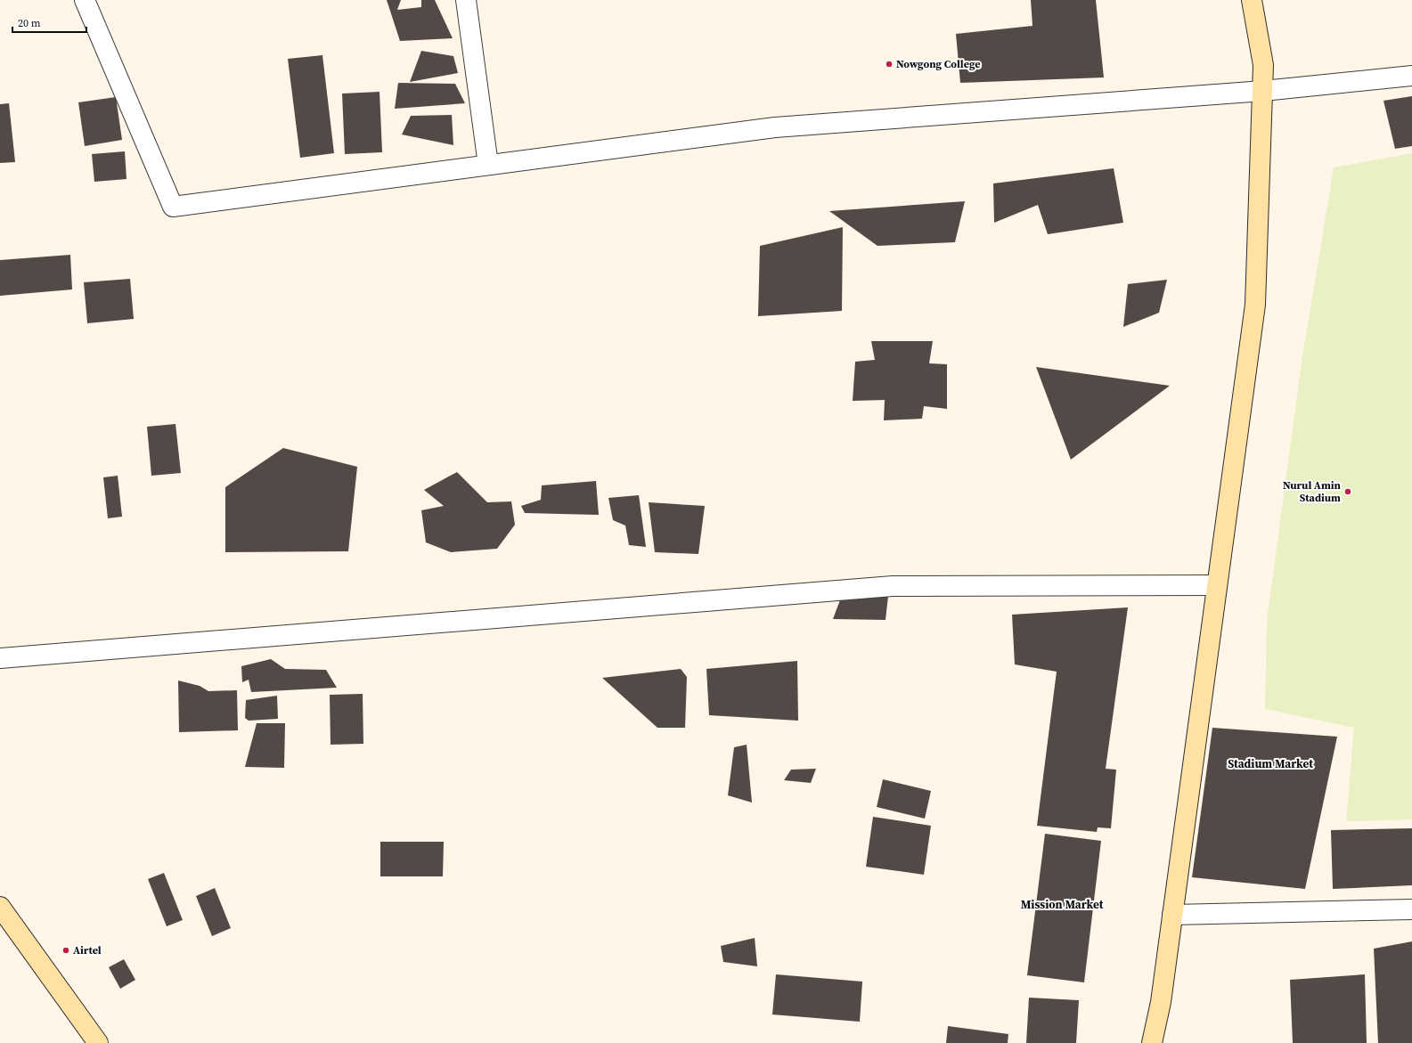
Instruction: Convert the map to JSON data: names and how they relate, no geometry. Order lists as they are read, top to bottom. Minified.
{"districts":["Stadium Market","Mission Market"],"places":["Nowgong College","Nurul Amin Stadium","Airtel"],"scale_bar":"20 m"}
